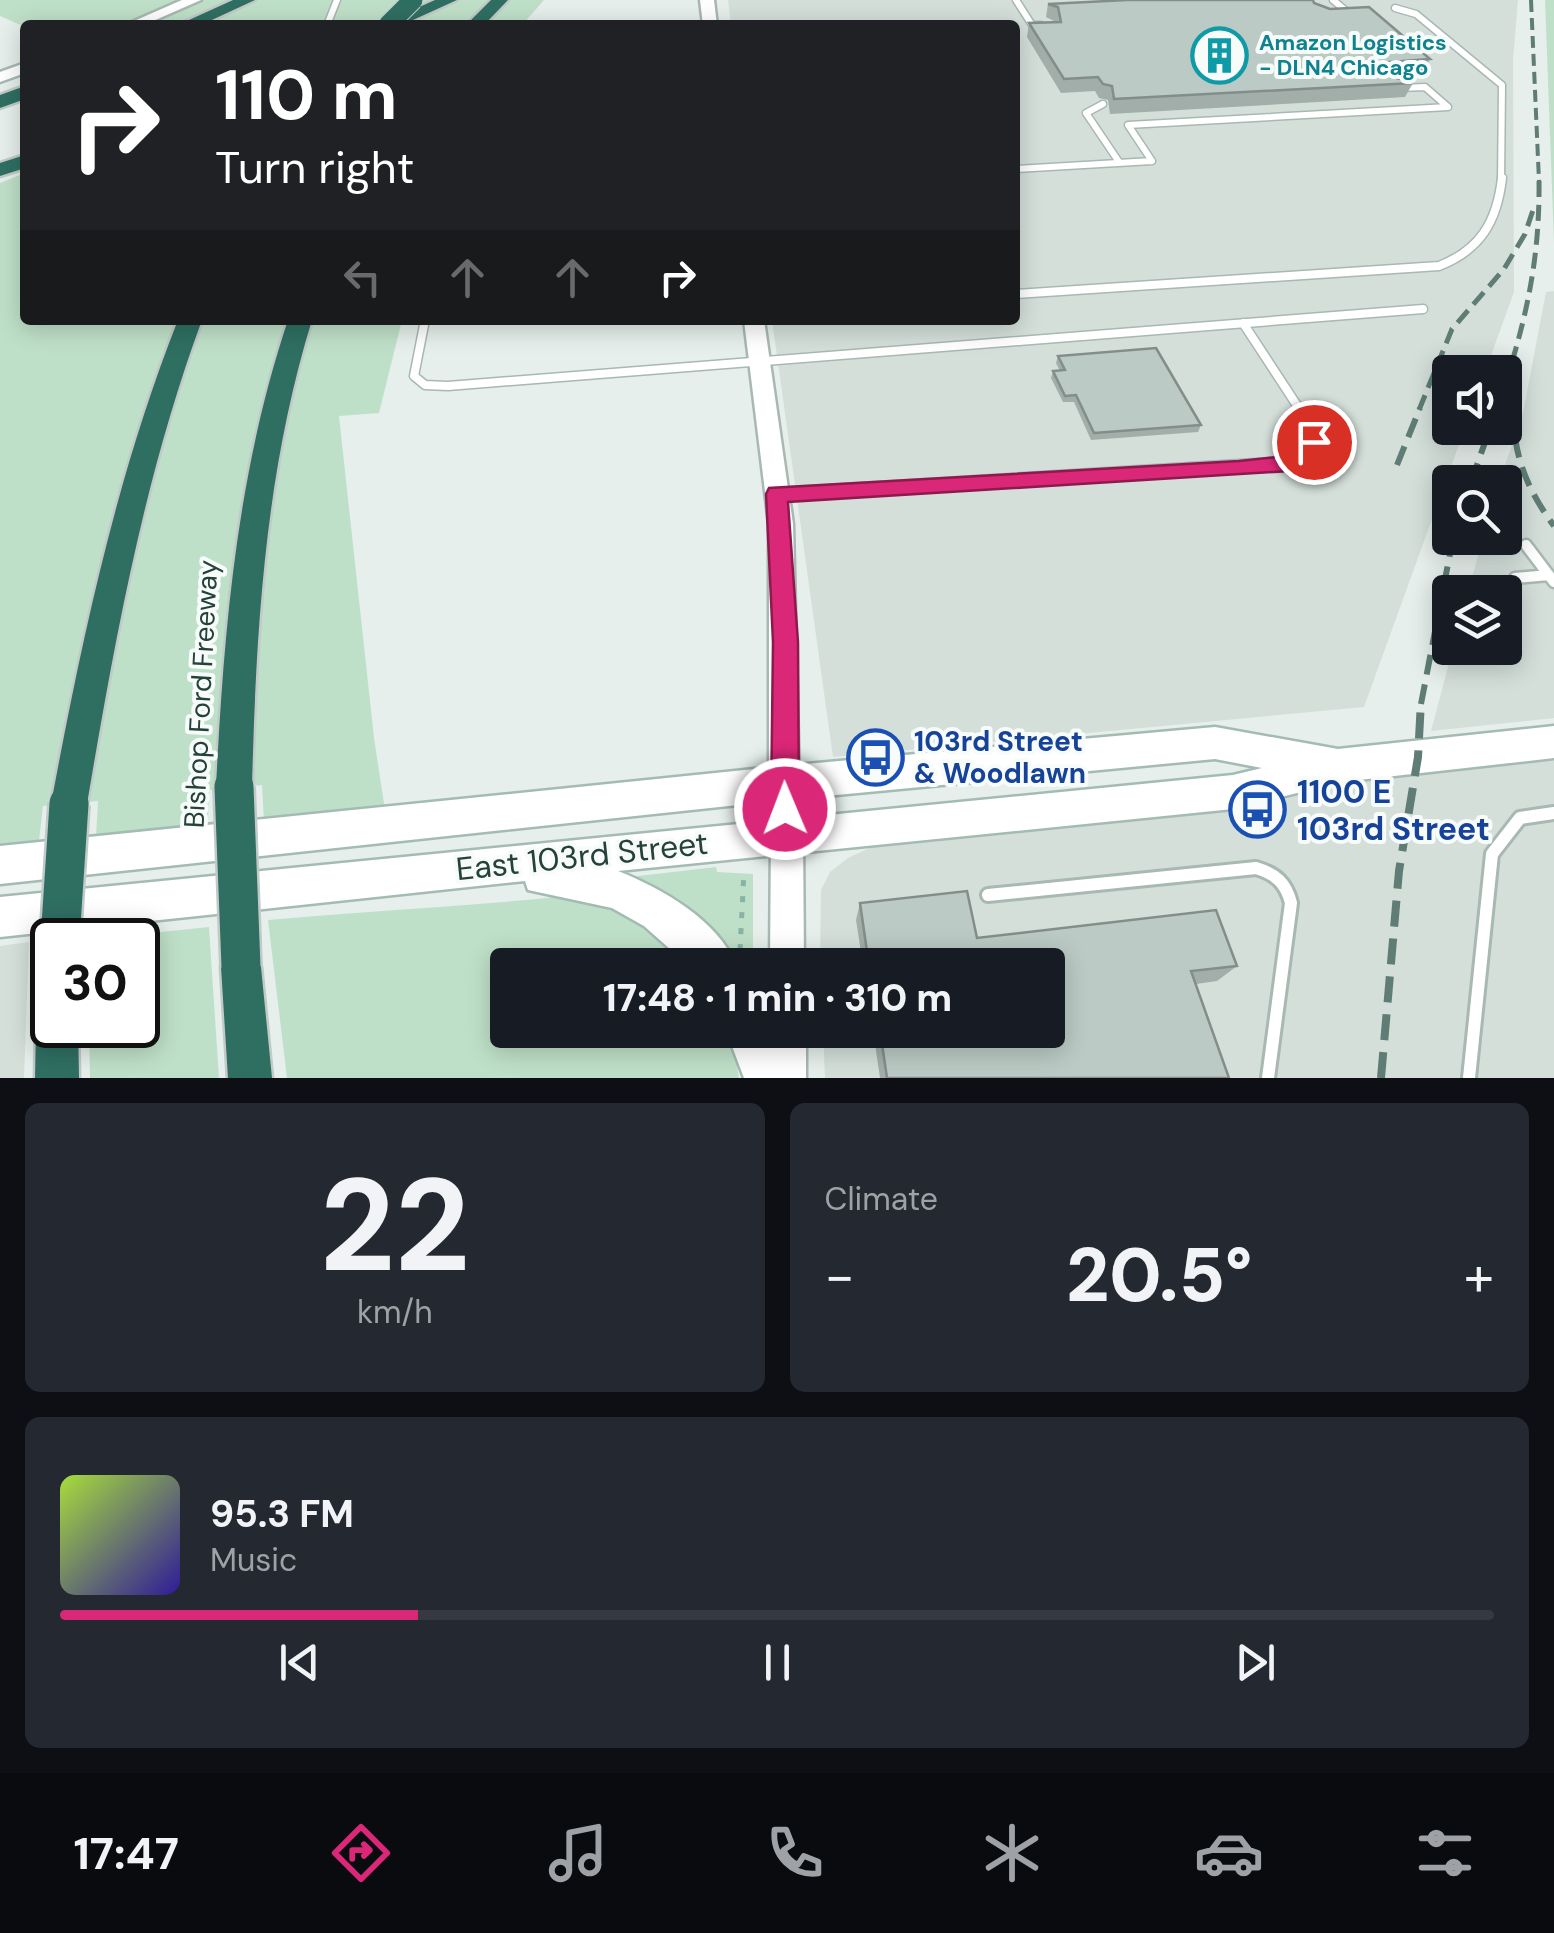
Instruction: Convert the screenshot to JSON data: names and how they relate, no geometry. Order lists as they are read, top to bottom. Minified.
{"streets":{"highway":["Bishop Ford Freeway"],"main road":["East 103rd Street"]},"places":{"building":["Amazon Logistics - DLN4 Chicago"],"bus stop":["103rd Street & Woodlawn","1100 E 103rd Street"]},"page":{"turn":["110 m","Turn right"],"limit":"30","trip":"17:48 · 1 min · 310 m","tile":[["22","km/h"],"Climate"],"heat":["−","20.5°","+"],"song":["95.3 FM","Music"],"tabs":"17:47"}}
